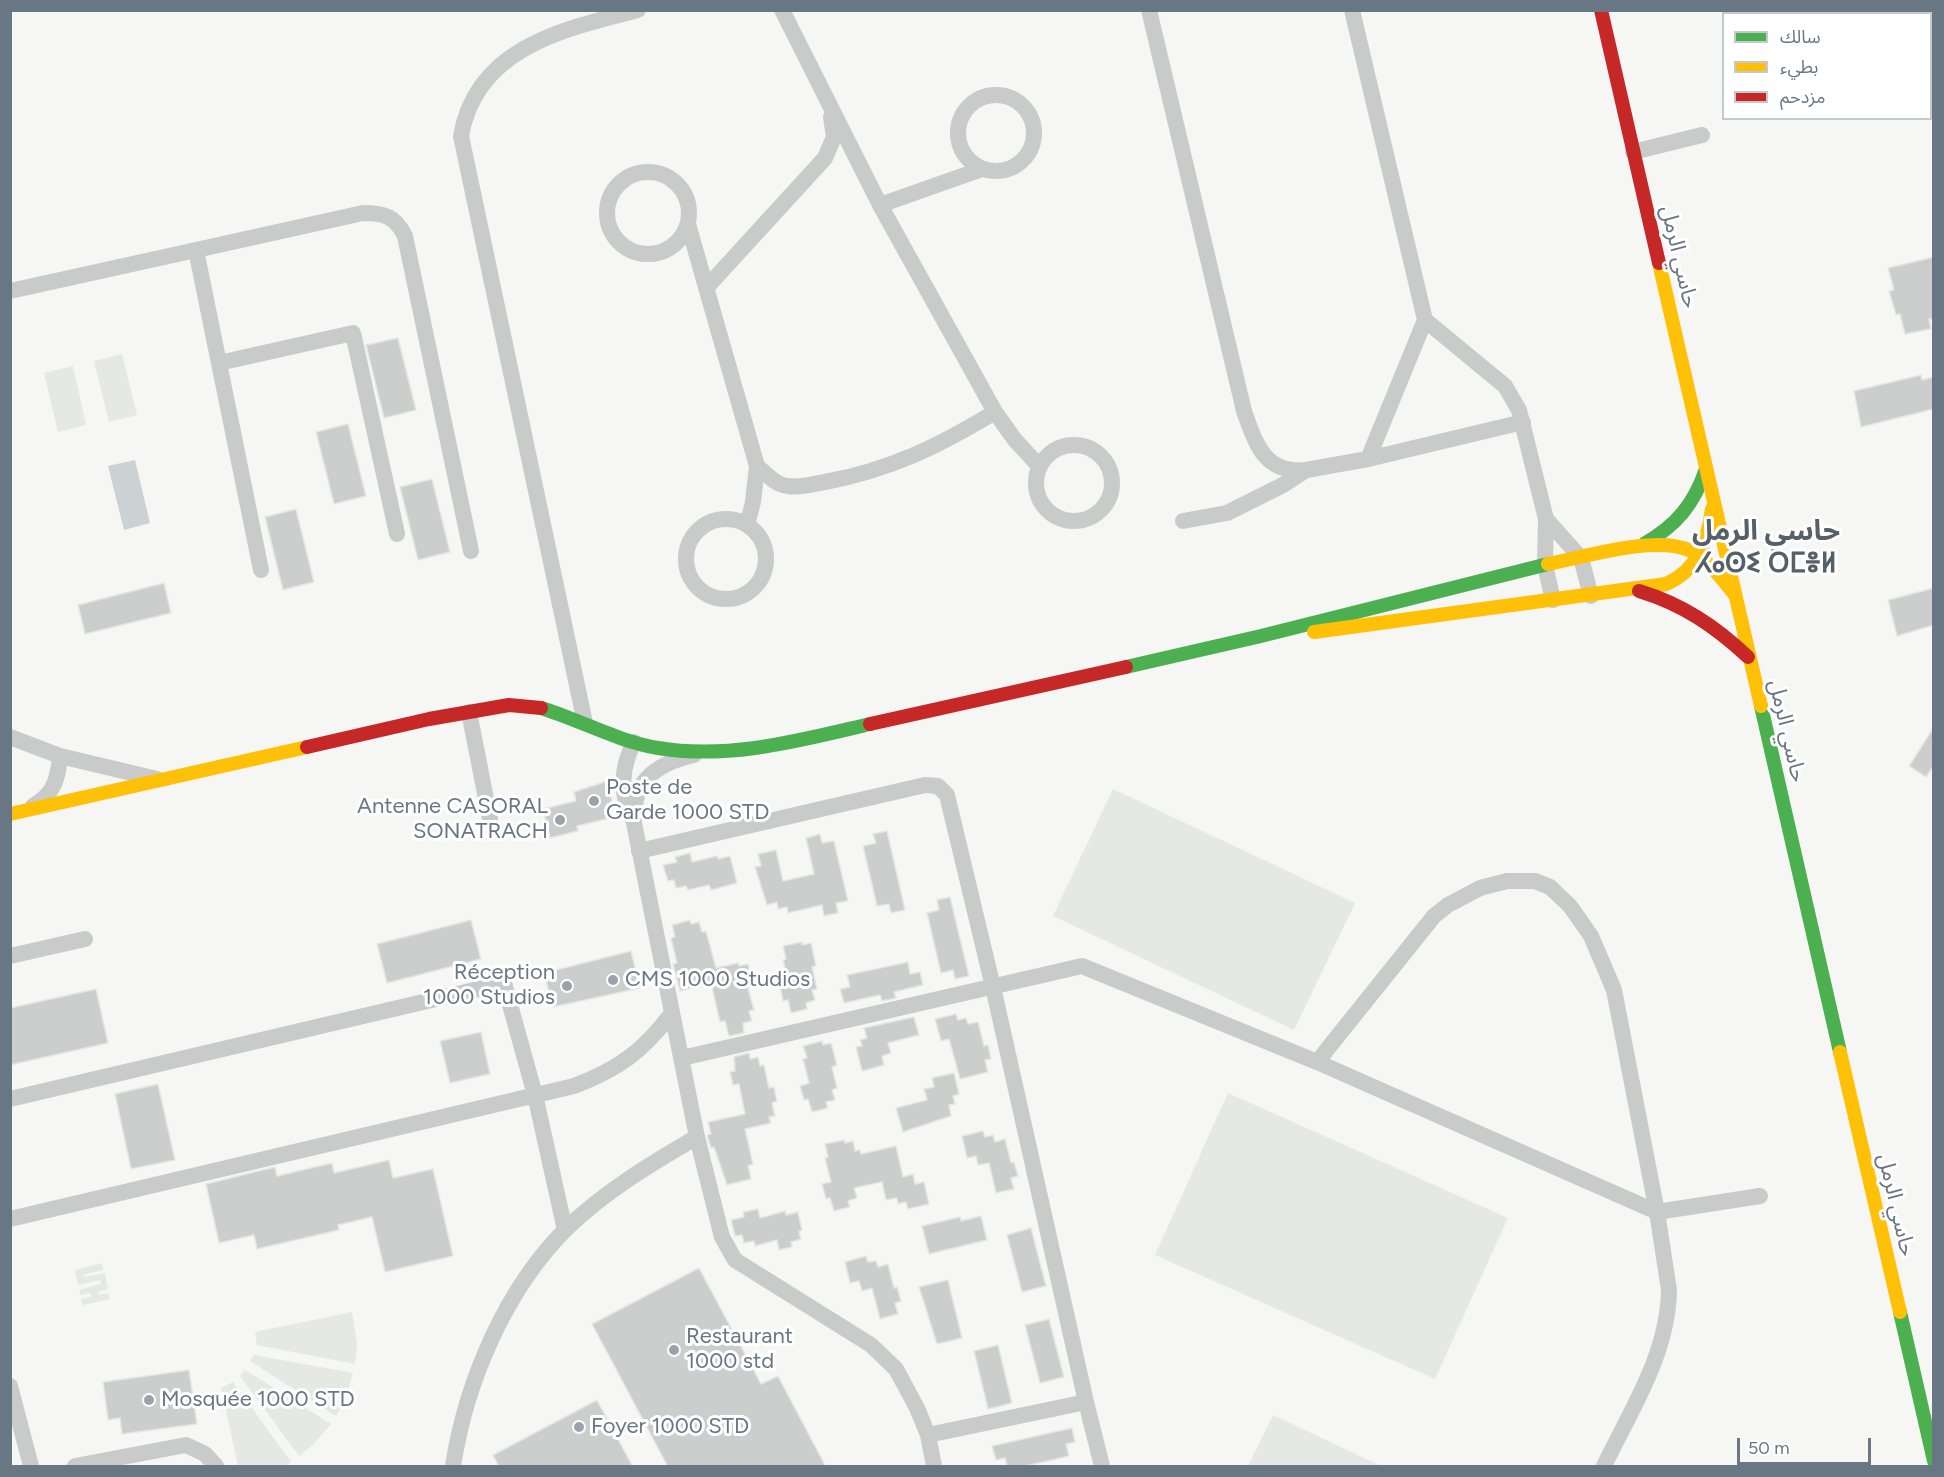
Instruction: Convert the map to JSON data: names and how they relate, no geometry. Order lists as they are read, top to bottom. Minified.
{"streets":{"street":["حاسي الرمل"]},"districts":["حاسي الرمل ⵃⴰⵙⵉ ⵔⵎⴻⵍ"],"places":["Poste de Garde 1000 STD","Antenne CASORAL SONATRACH","CMS 1000 Studios","Réception 1000 Studios","Restaurant 1000 std","Mosquée 1000 STD","Foyer 1000 STD"],"legend":["سالك","بطيء","مزدحم"],"scale_bar":"50 m"}
